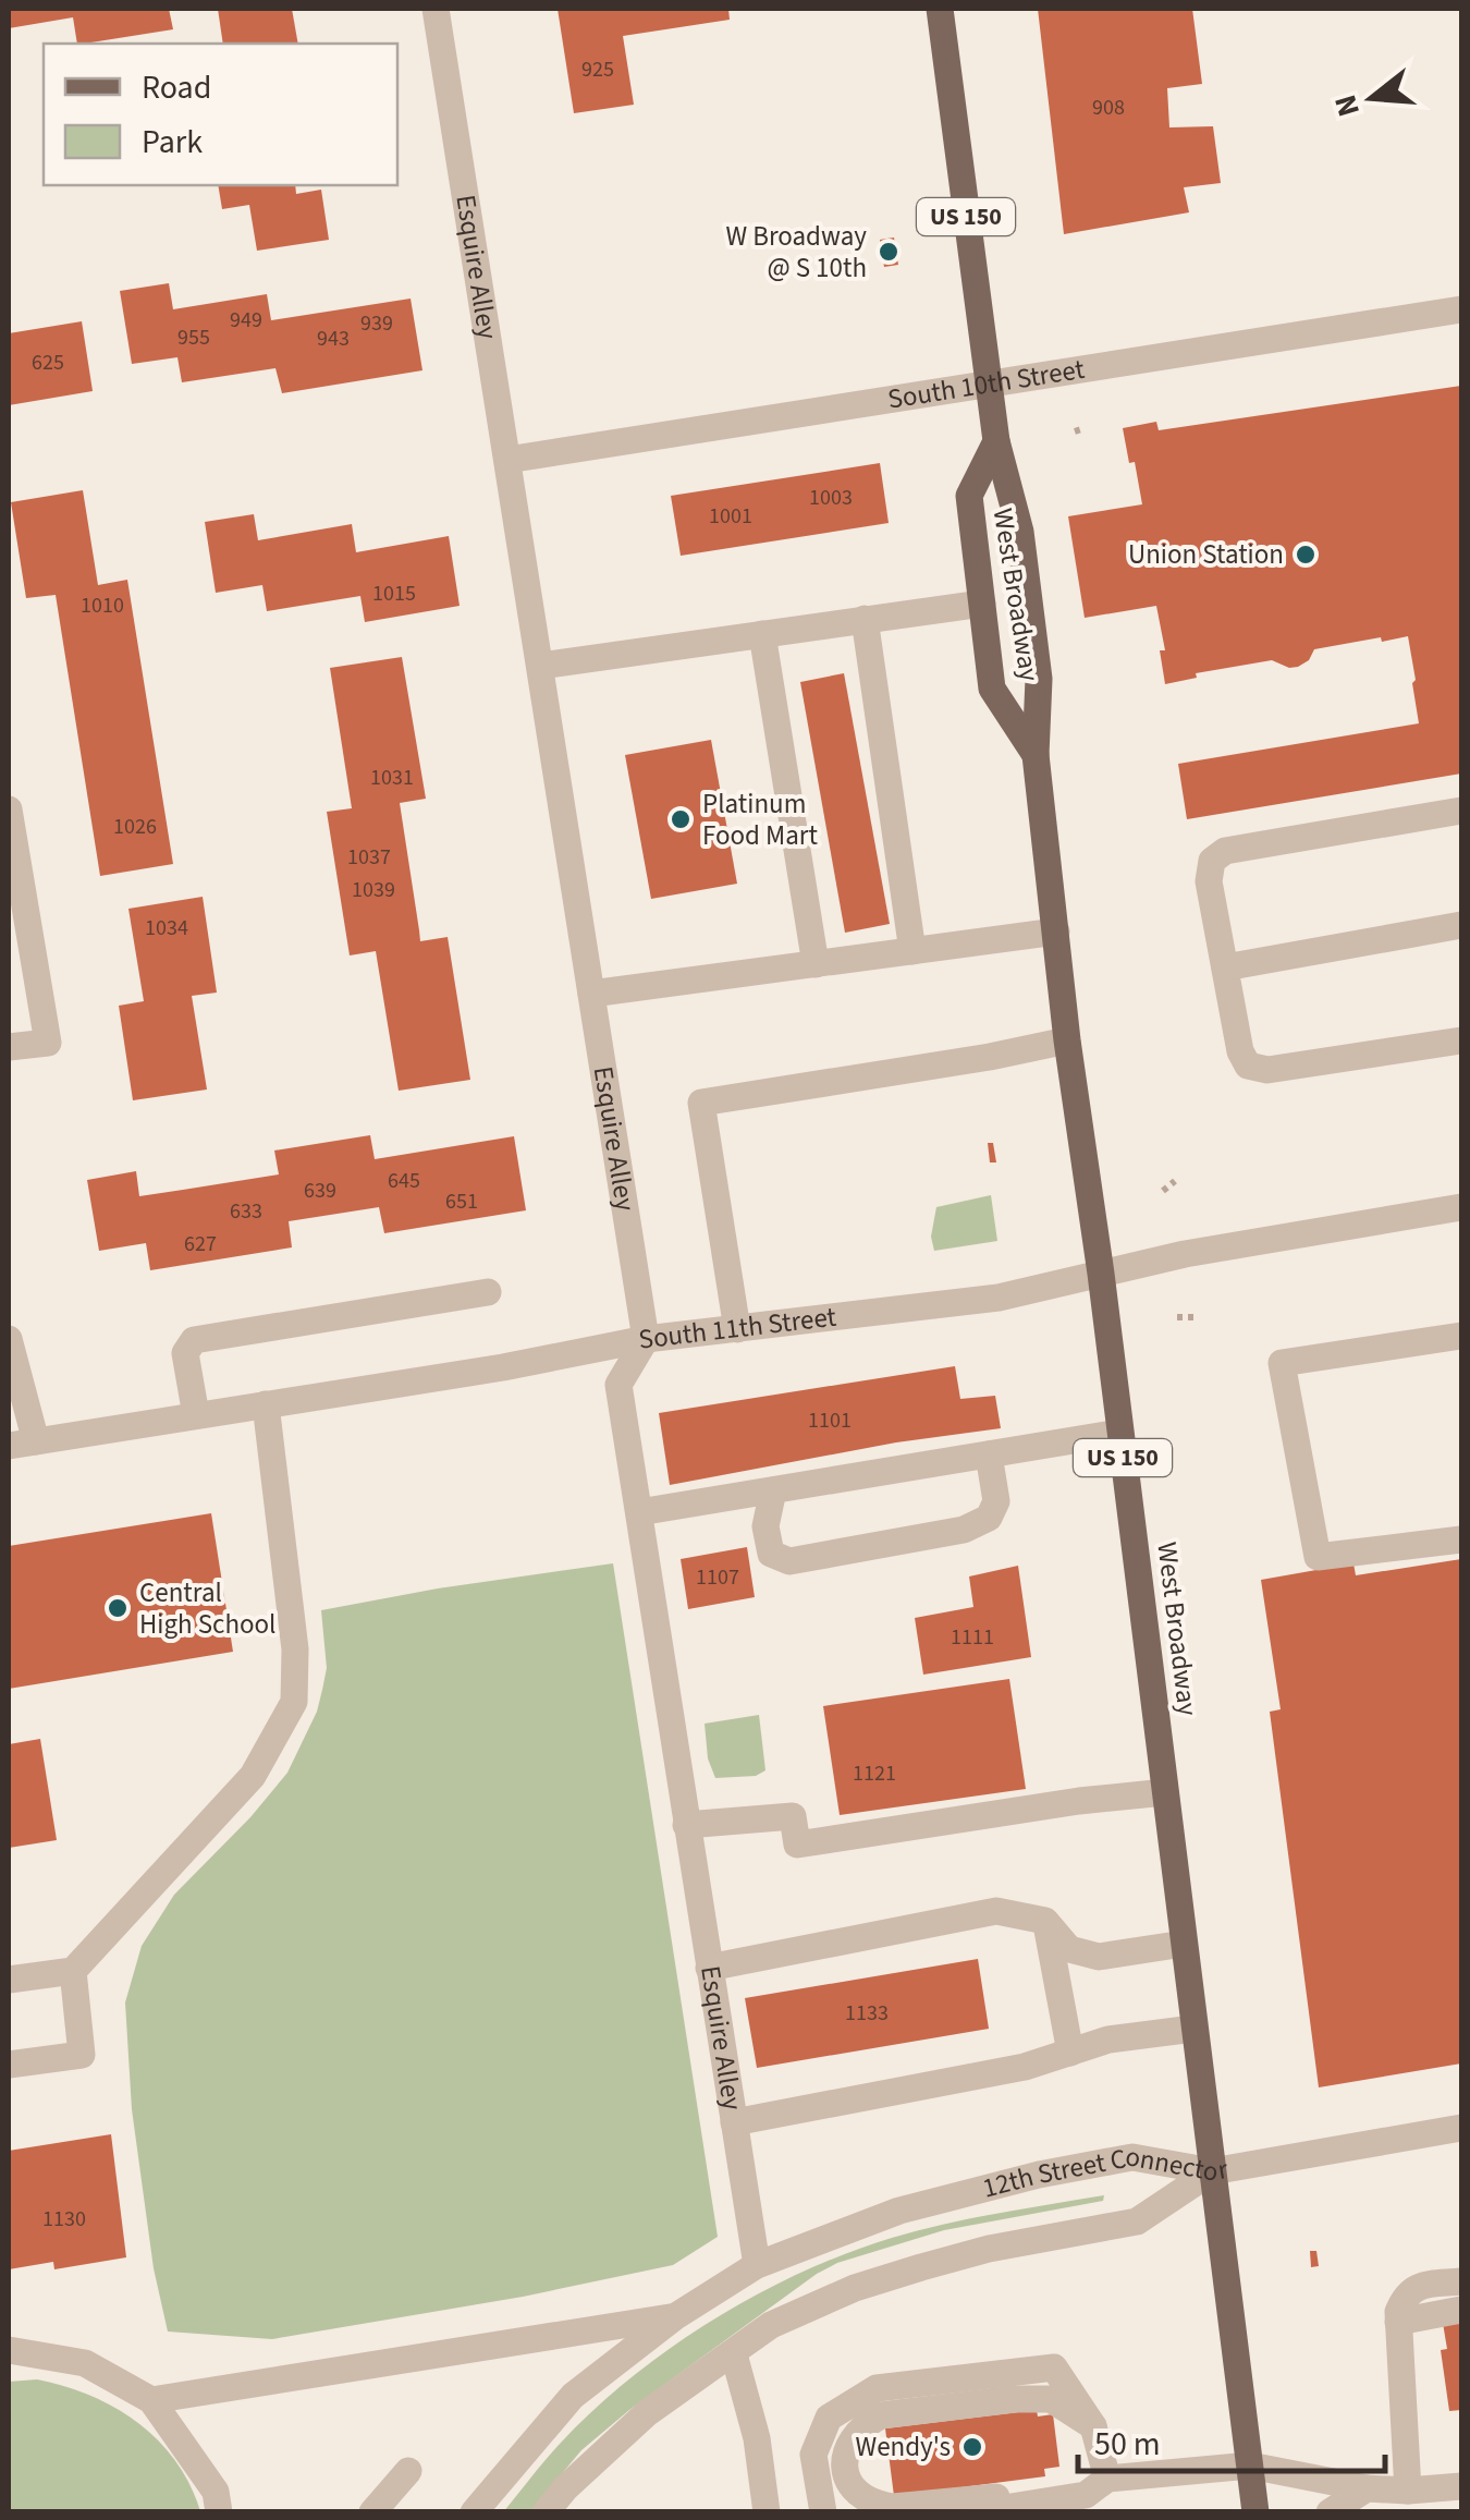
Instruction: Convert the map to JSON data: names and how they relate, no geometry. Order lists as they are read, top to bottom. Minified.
{"streets":{"main road":["US 150","West Broadway"],"street":["Esquire Alley","South 10th Street","South 11th Street","12th Street Connector"]},"crossings":[["Esquire Alley","South 10th Street"],["Esquire Alley","South 11th Street"],["Esquire Alley","12th Street Connector"],["South 10th Street","West Broadway"],["West Broadway","South 11th Street"],["West Broadway","12th Street Connector"]],"places":["W Broadway @ S 10th","Union Station","Platinum Food Mart","Central High School","Wendy's"],"house_numbers":["925","908","949","939","955","943","625","1003","1001","1015","1010","1031","1026","1037","1039","1034","645","639","651","633","627","1101","1107","1111","1121","1133","1130"],"legend":["Road","Park"],"scale_bar":"50 m","north":"left"}
